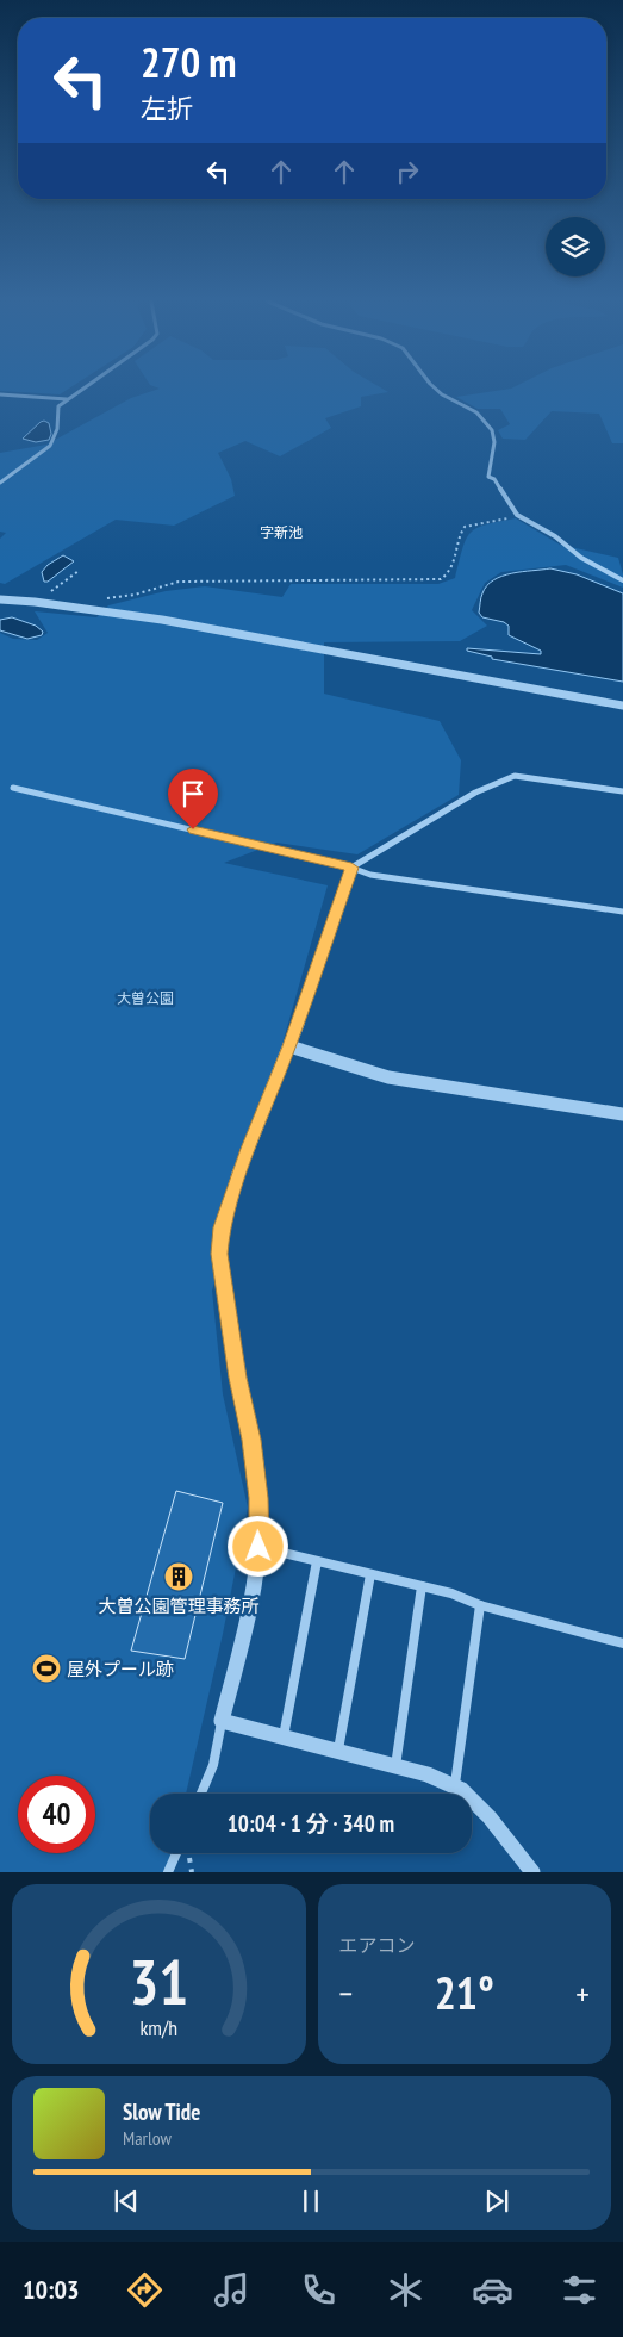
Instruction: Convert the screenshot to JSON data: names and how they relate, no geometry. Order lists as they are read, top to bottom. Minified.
{"districts":["字新池"],"parks":["大曽公園"],"places":{"building":["大曽公園管理事務所"],"sports":["屋外プール跡"]},"page":{"turn":["270 m","左折"],"limit":"40","trip":"10:04 · 1 分 · 340 m","tile":"エアコン","heat":["−","21°","+"],"song":["Slow Tide","Marlow"],"tabs":"10:03","gauge":["31","km/h"]}}
